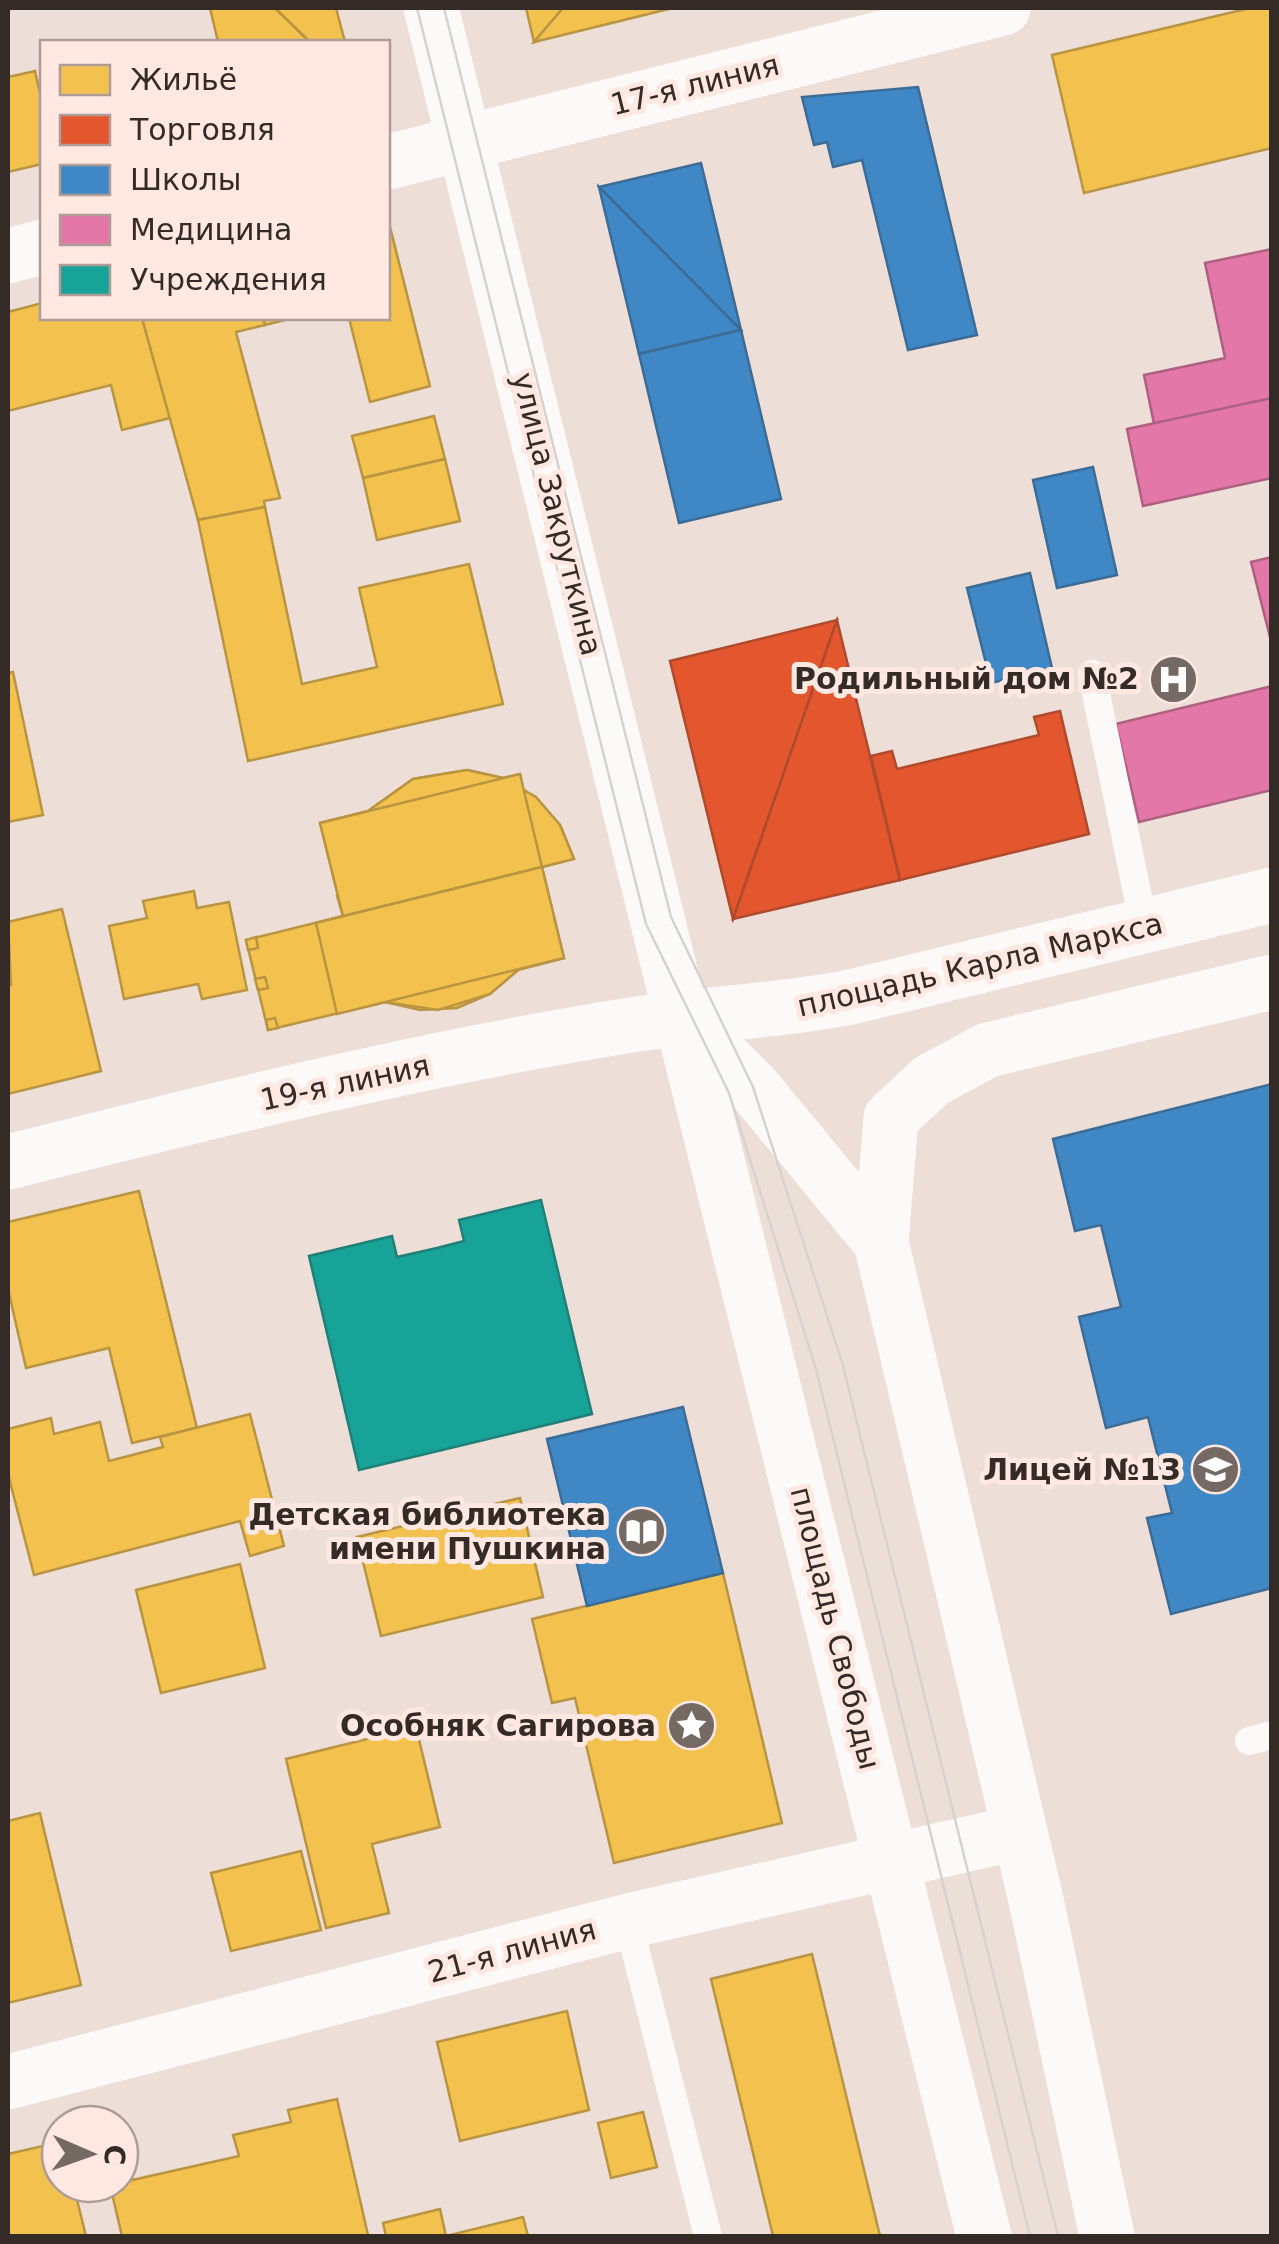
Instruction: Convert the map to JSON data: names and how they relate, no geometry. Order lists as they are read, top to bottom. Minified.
{"streets":{"street":["17-я линия","улица Закруткина","площадь Карла Маркса","19-я линия","площадь Свободы","21-я линия"]},"crossings":[["17-я линия","улица Закруткина"],["улица Закруткина","площадь Карла Маркса"],["улица Закруткина","19-я линия"],["улица Закруткина","площадь Свободы"],["площадь Карла Маркса","19-я линия"],["площадь Карла Маркса","площадь Свободы"],["19-я линия","площадь Свободы"],["площадь Свободы","21-я линия"]],"places":{"hospital":["Родильный дом №2"],"school or university":["Лицей №13"],"library":["Детская библиотека имени Пушкина"],"place":["Особняк Сагирова"]},"legend":["Жильё","Торговля","Школы","Медицина","Учреждения"],"north":"right"}
